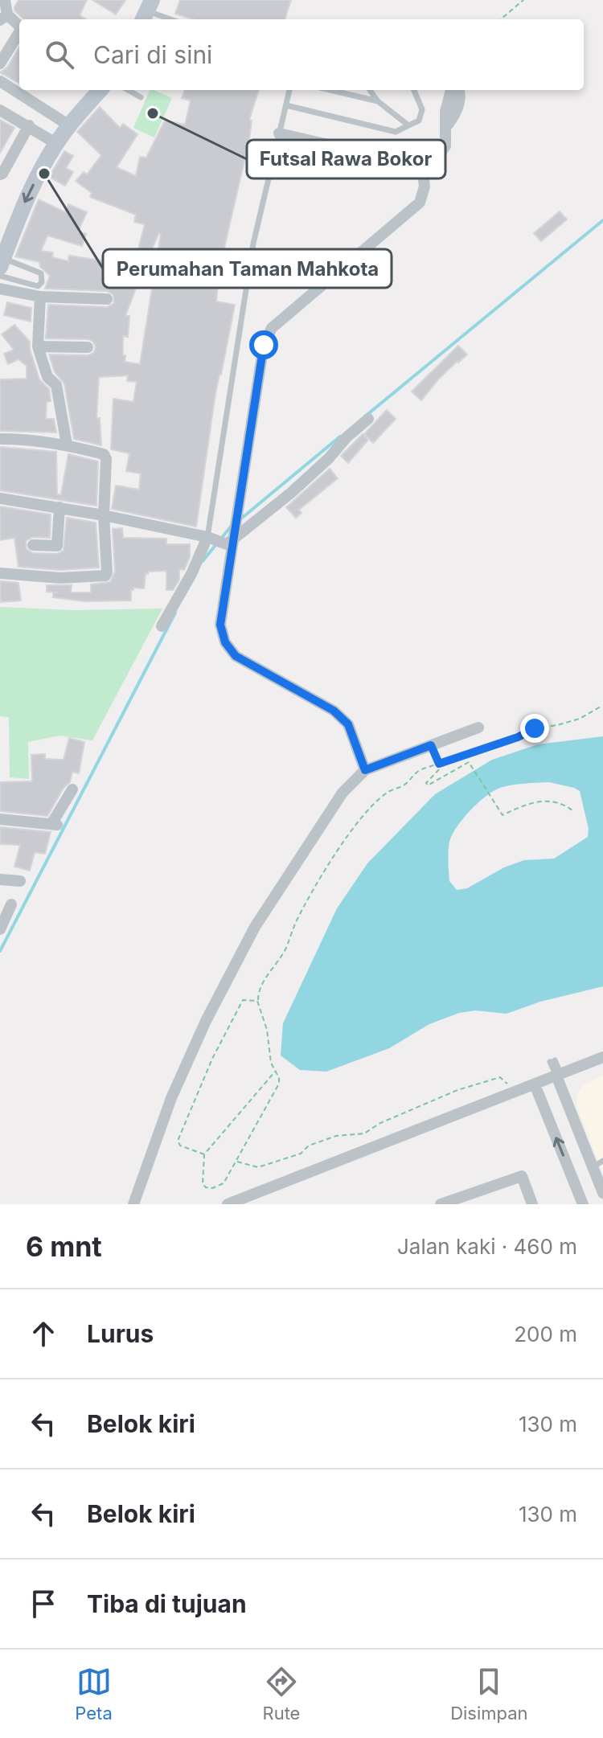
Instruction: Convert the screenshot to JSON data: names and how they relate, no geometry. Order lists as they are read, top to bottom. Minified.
{"places":["Futsal Rawa Bokor","Perumahan Taman Mahkota"],"page":{"search":"Cari di sini","heading":["6 mnt","Jalan kaki · 460 m"],"list":[["Lurus","200 m"],["Belok kiri","130 m"],["Belok kiri","130 m"],"Tiba di tujuan"],"nav":["Peta","Rute","Disimpan"]}}
